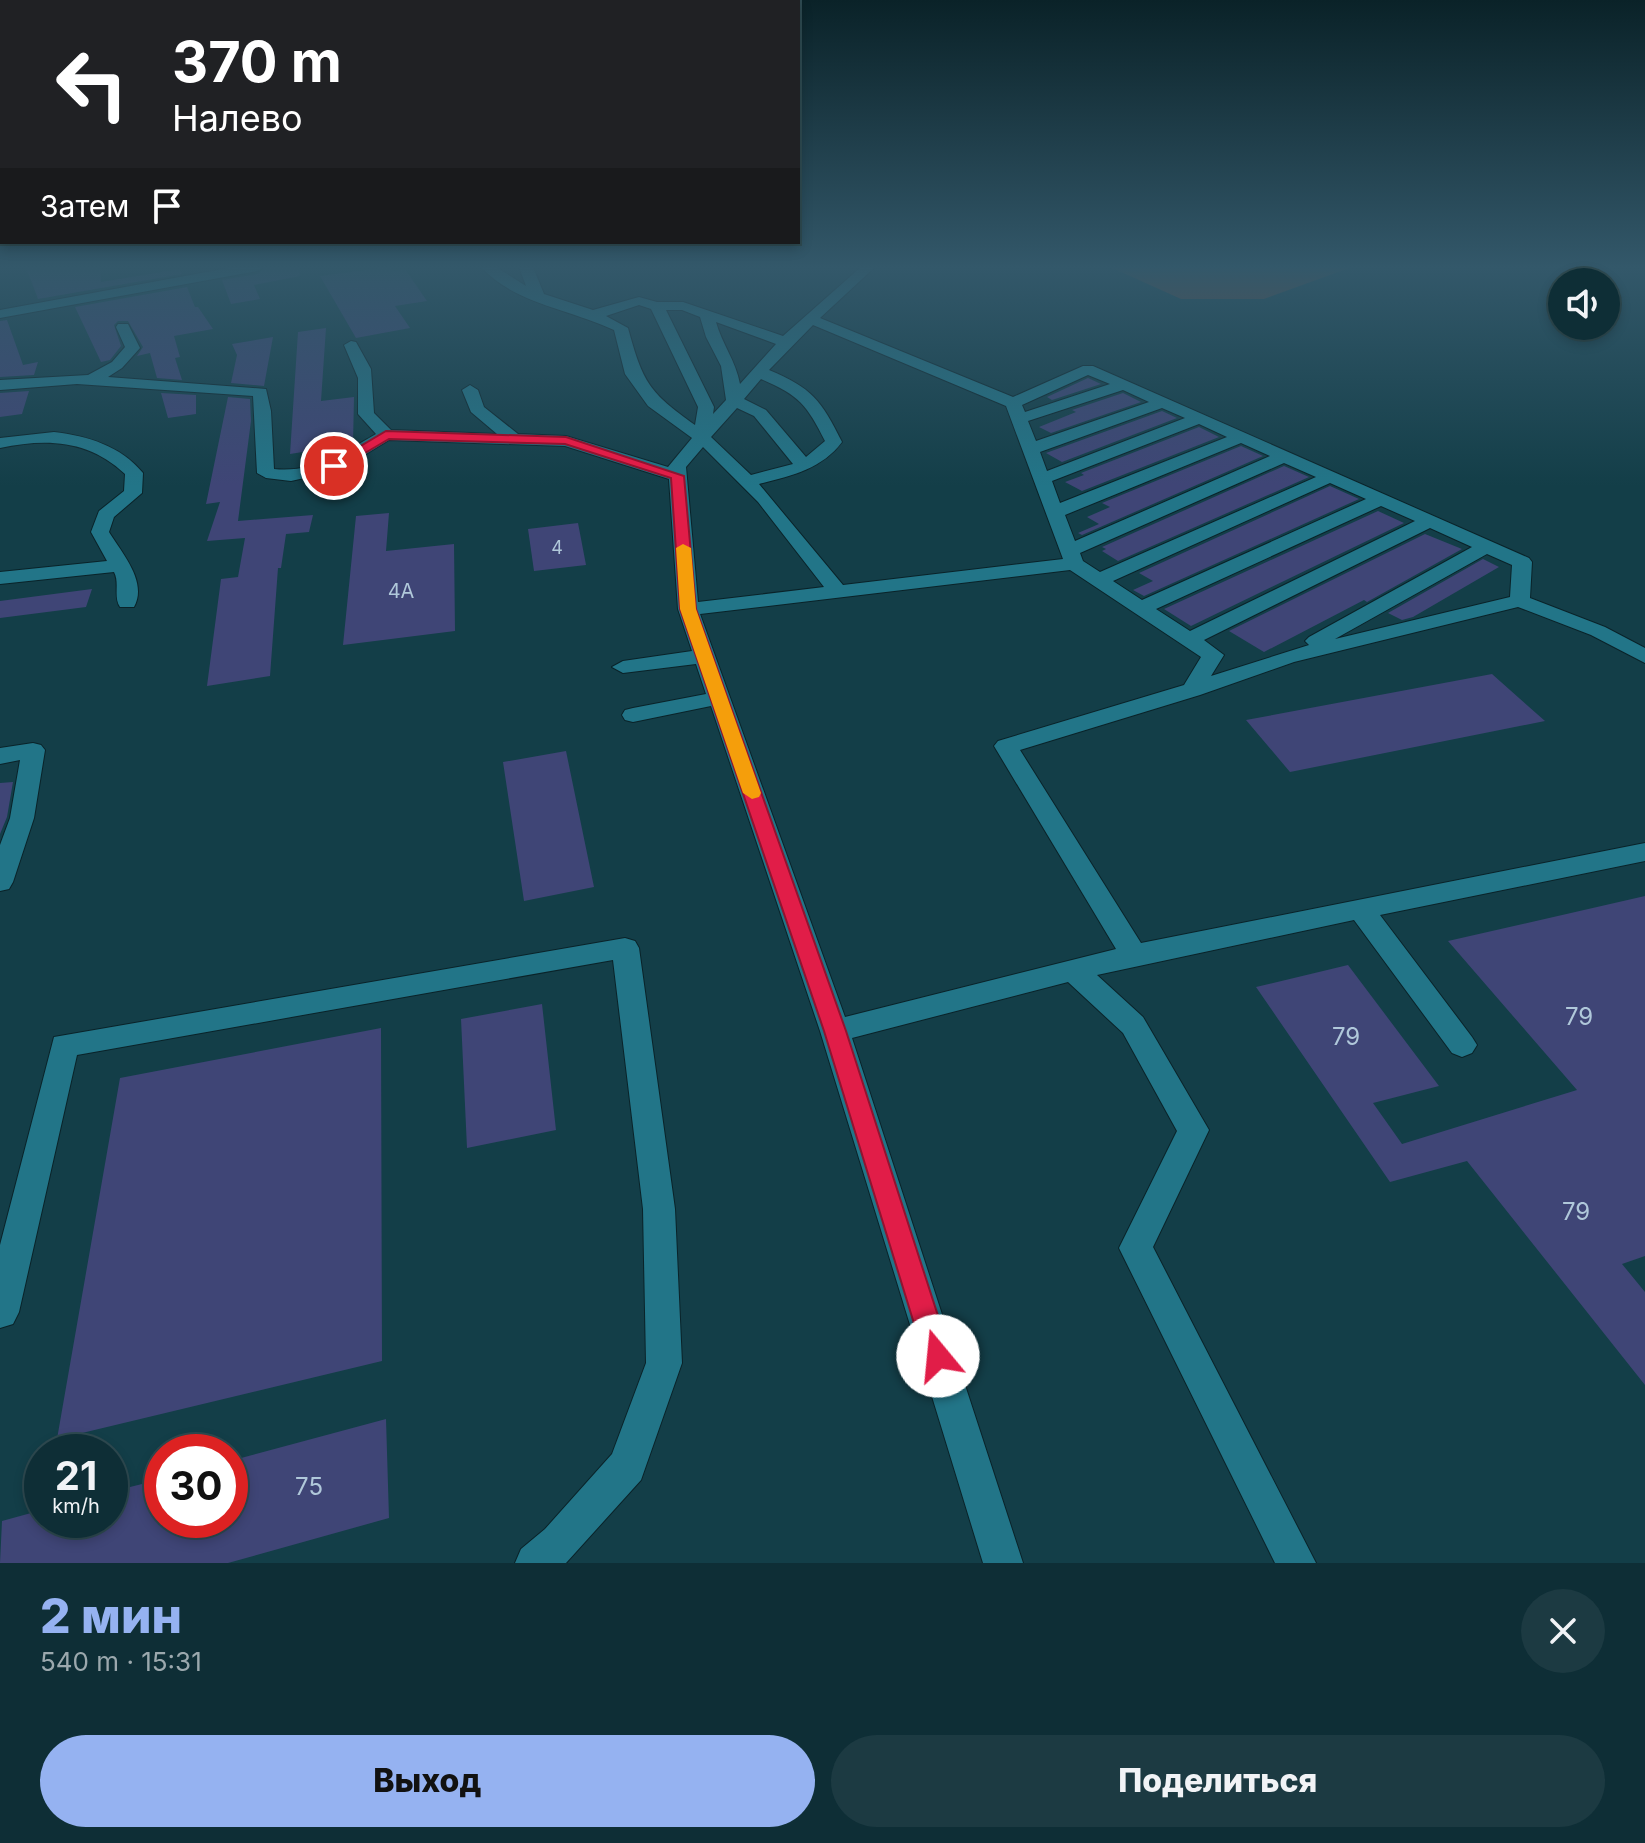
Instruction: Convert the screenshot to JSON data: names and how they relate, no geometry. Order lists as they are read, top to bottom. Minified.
{"house_numbers":["4","4А","79","79","79","75"],"page":{"turn":["370 m","Налево"],"then":"Затем","speed":"21 km/h","limit":"30","heading":["2 мин","540 m · 15:31"],"buttons":["Выход","Поделиться"]}}
